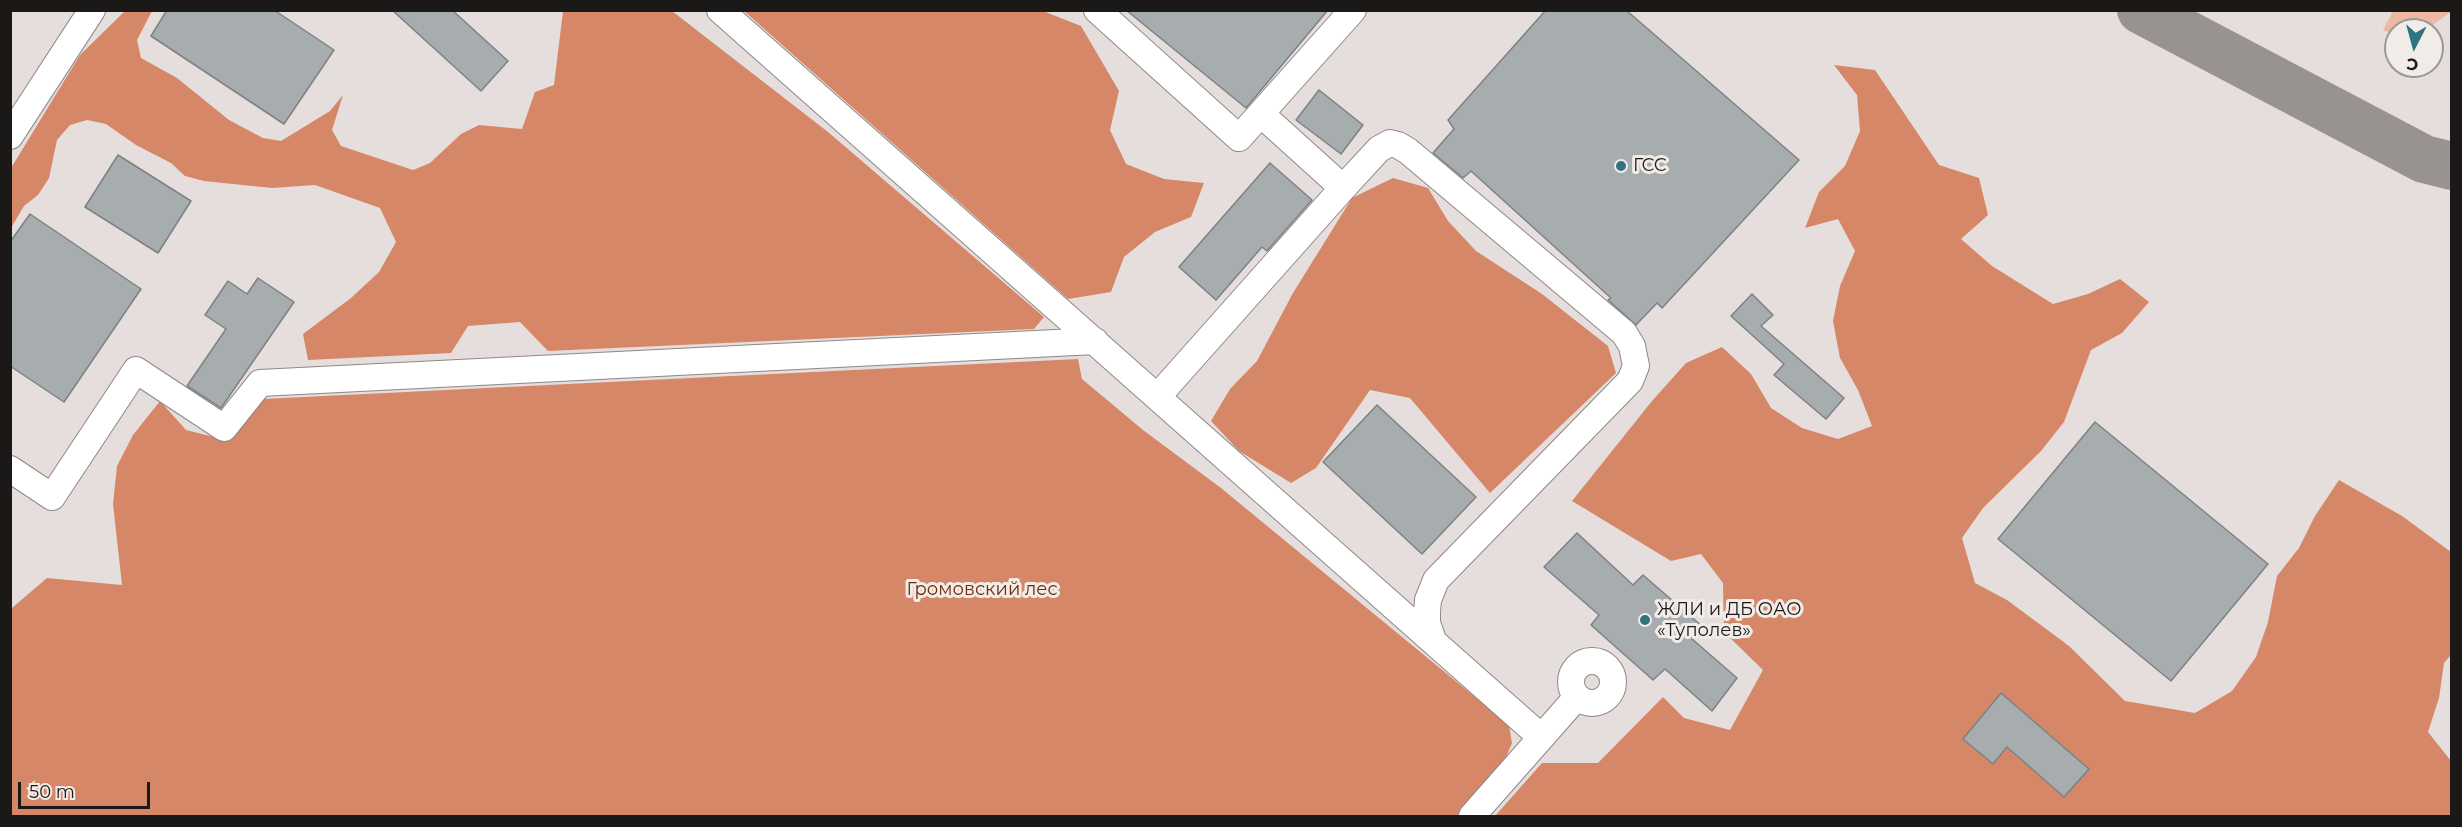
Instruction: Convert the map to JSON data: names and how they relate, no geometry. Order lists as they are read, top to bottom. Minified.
{"parks":["Громовский лес"],"places":["ГСС","ЖЛИ и ДБ ОАО «Туполев»"],"scale_bar":"50 m","north":"bottom"}
